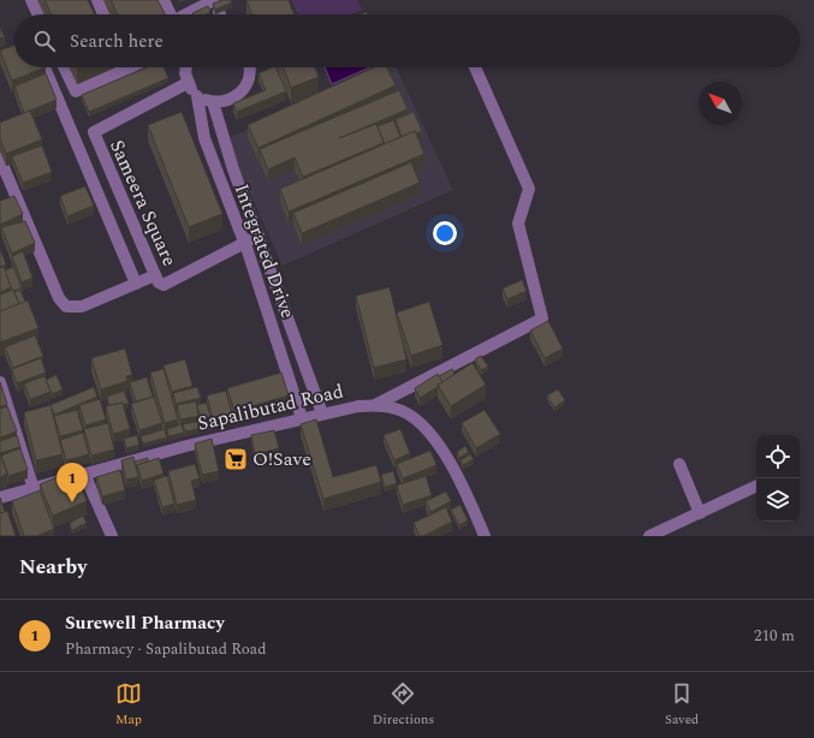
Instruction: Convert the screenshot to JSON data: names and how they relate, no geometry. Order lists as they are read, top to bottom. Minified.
{"streets":{"street":["Sameera Square","Integrated Drive","Sapalibutad Road"]},"crossings":[["Sameera Square","Integrated Drive"],["Integrated Drive","Sapalibutad Road"]],"places":{"supermarket":["O!Save"]},"north":"top left","page":{"search":"Search here","pins":"1","heading":"Nearby","list":[{"mark":"1","name":"Surewell Pharmacy","note":"Pharmacy · Sapalibutad Road","value":"210 m"}],"nav":["Map","Directions","Saved"]}}
